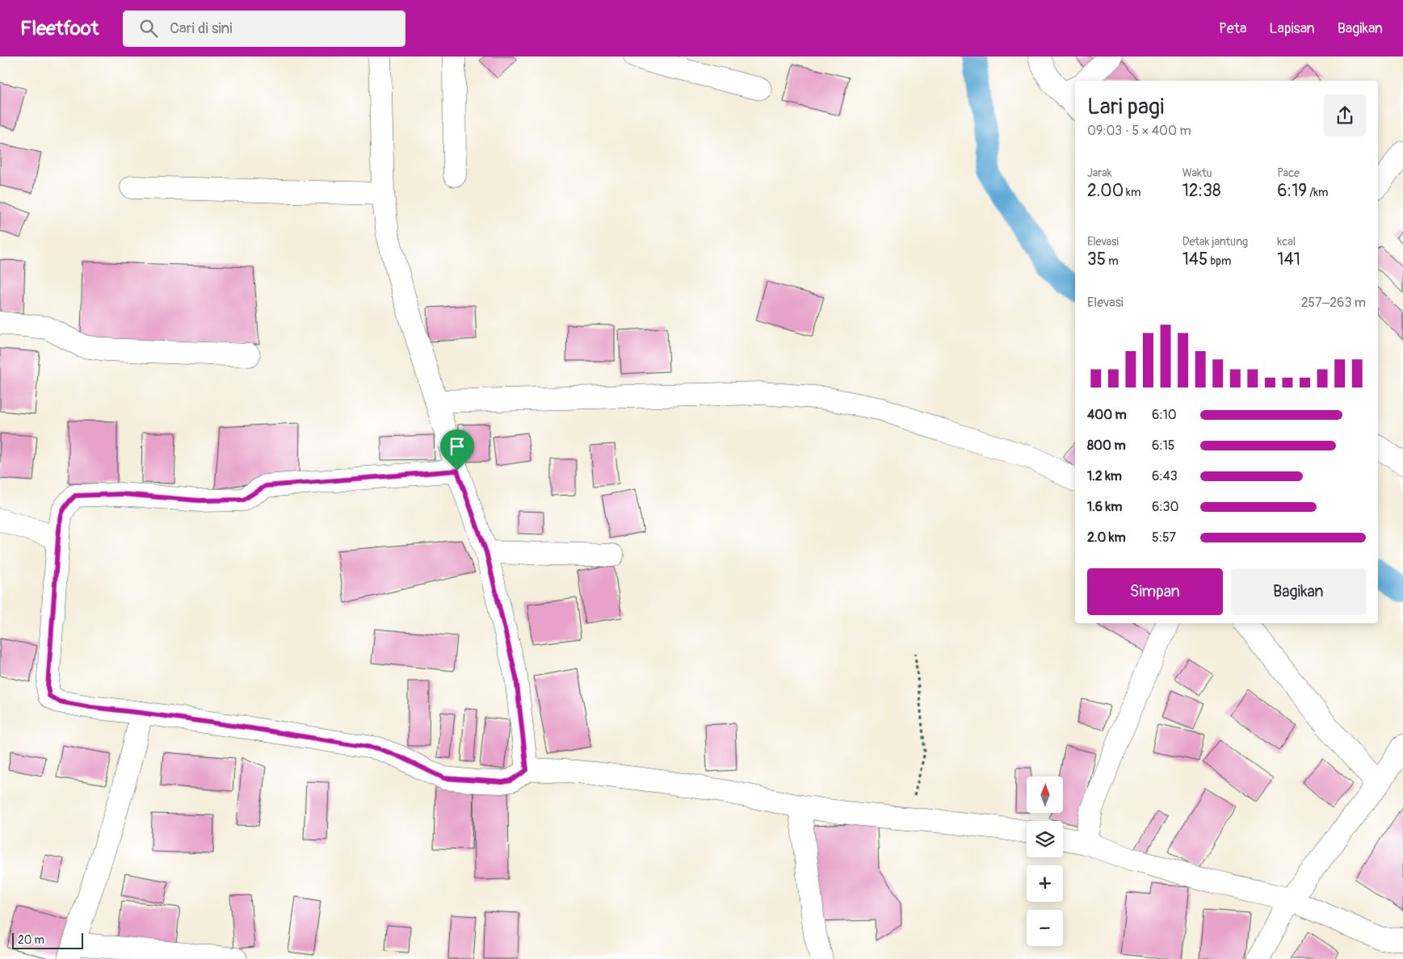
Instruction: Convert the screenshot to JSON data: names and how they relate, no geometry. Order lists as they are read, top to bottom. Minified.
{"scale_bar":"20 m","north":"top","page":{"header":"Fleetfoot","search":"Cari di sini","nav":["Peta","Lapisan","Bagikan"],"heading":["Lari pagi","09:03 · 5 × 400 m"],"stats":[["Jarak","2.00 km"],["Waktu","12:38"],["Pace","6:19 /km"],["Elevasi","35 m"],["Detak jantung","145 bpm"],["kcal","141"]],"chart":["Elevasi","257–263 m"],"list":[{"name":"400 m","note":"6:10"},{"name":"800 m","note":"6:15"},{"name":"1.2 km","note":"6:43"},{"name":"1.6 km","note":"6:30"},{"name":"2.0 km","note":"5:57"}],"buttons":["Simpan","Bagikan"],"map_buttons":["+","−"],"scale":"20 m"}}
